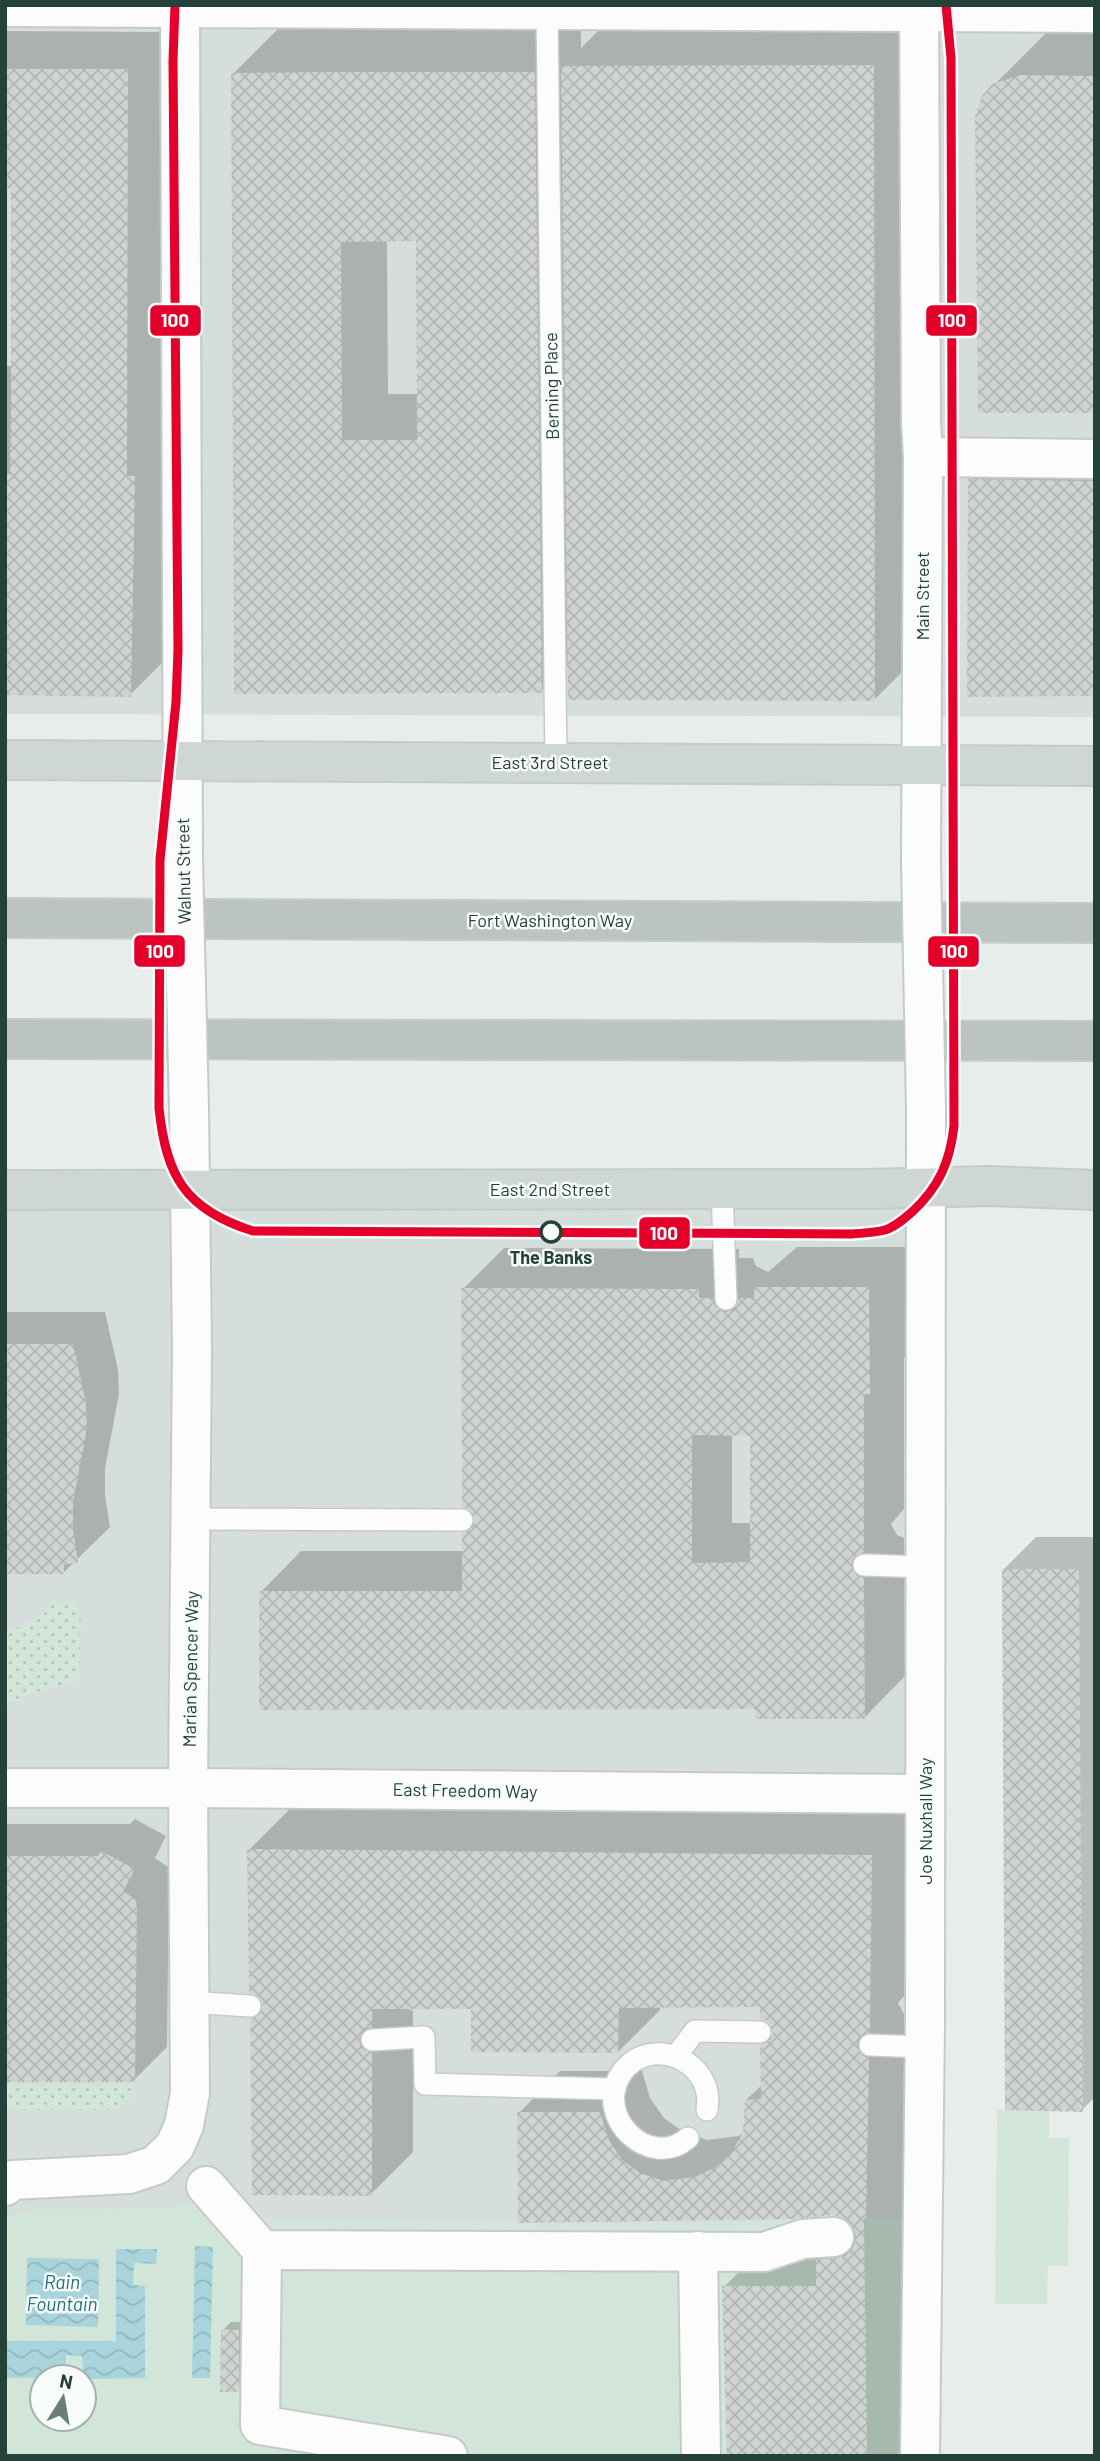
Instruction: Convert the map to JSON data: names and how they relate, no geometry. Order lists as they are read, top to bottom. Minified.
{"streets":{"highway":["Fort Washington Way"],"main road":["East 3rd Street","East 2nd Street"],"street":["Main Street","Walnut Street","Marian Spencer Way","East Freedom Way","Joe Nuxhall Way"],"lane":["Berning Place"]},"crossings":[["Berning Place","East 3rd Street"],["Main Street","East 3rd Street"],["Main Street","East 2nd Street"],["Main Street","Joe Nuxhall Way"],["East 3rd Street","Walnut Street"],["Walnut Street","East 2nd Street"],["Walnut Street","Marian Spencer Way"],["East 2nd Street","Marian Spencer Way"],["East 2nd Street","Joe Nuxhall Way"],["Marian Spencer Way","East Freedom Way"],["East Freedom Way","Joe Nuxhall Way"]],"water":["Rain Fountain"],"places":["The Banks"],"lines":["transit line 100"],"north":"top"}
